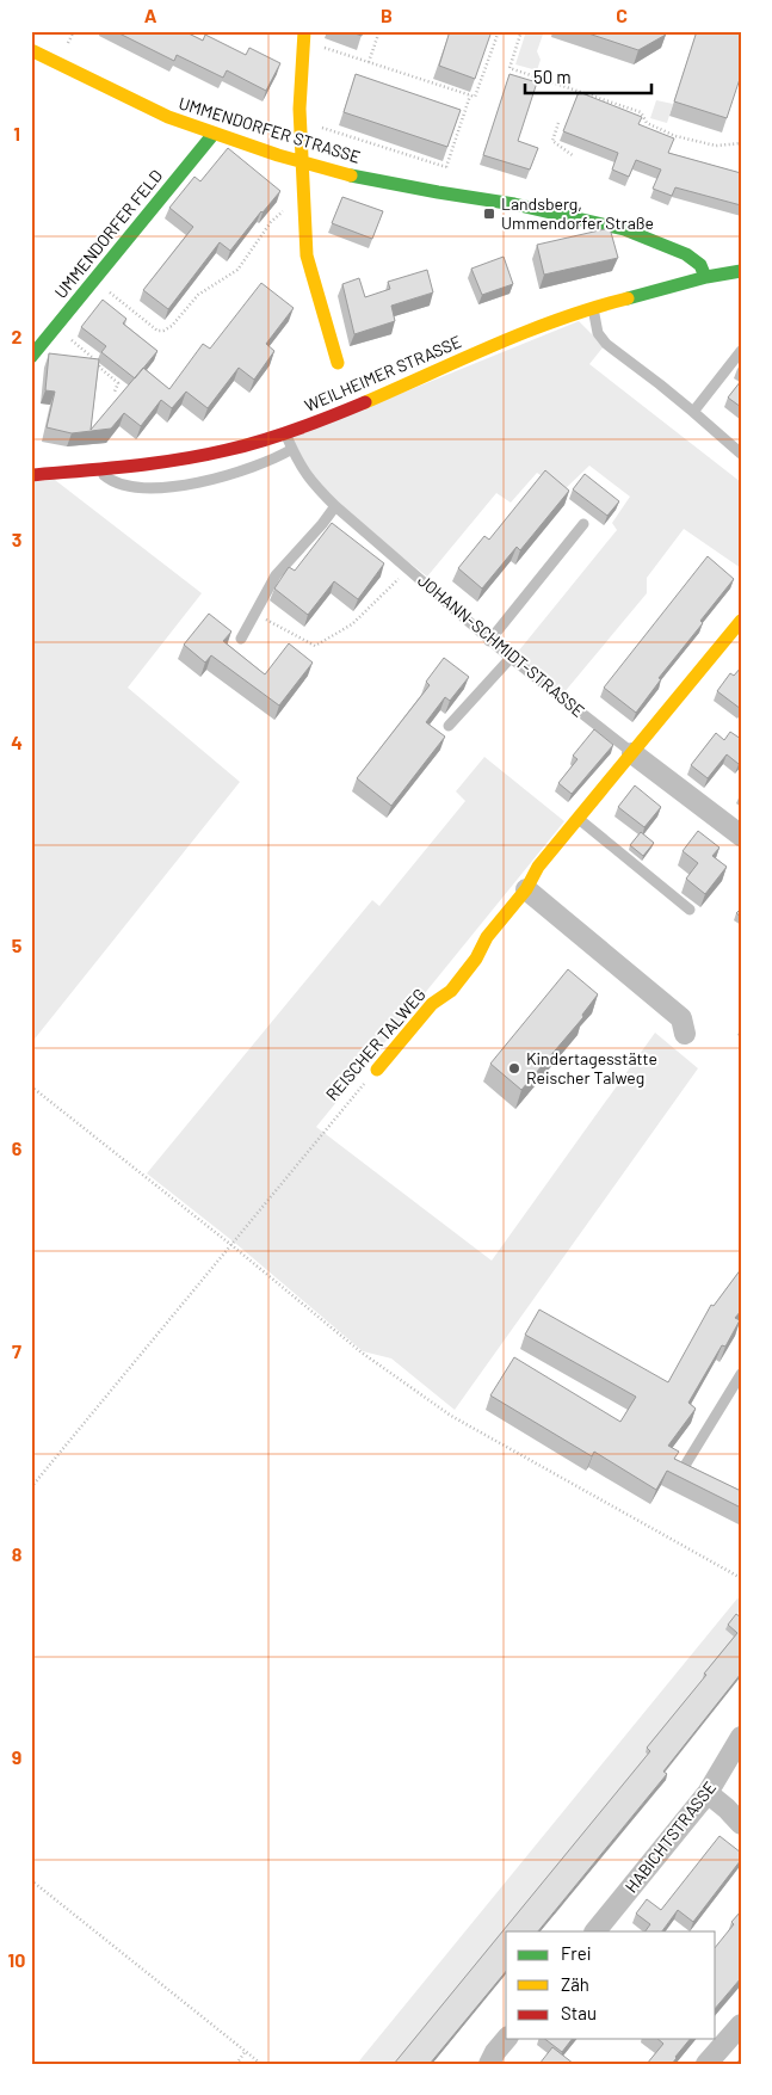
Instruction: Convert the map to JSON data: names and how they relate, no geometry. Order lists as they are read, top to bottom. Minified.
{"streets":{"street":["UMMENDORFER STRASSE","UMMENDORFER FELD","WEILHEIMER STRASSE","JOHANN-SCHMIDT-STRASSE","REISCHER TALWEG","HABICHTSTRASSE"]},"crossings":[["UMMENDORFER STRASSE","UMMENDORFER FELD"],["UMMENDORFER STRASSE","WEILHEIMER STRASSE"],["WEILHEIMER STRASSE","JOHANN-SCHMIDT-STRASSE"],["JOHANN-SCHMIDT-STRASSE","REISCHER TALWEG"]],"places":{"transit":["Landsberg, Ummendorfer Straße"],"other":["Kindertagesstätte Reischer Talweg"]},"legend":["Frei","Zäh","Stau"],"scale_bar":"50 m","grid":{"columns":["A","B","C"],"rows":["1","2","3","4","5","6","7","8","9","10"]}}
